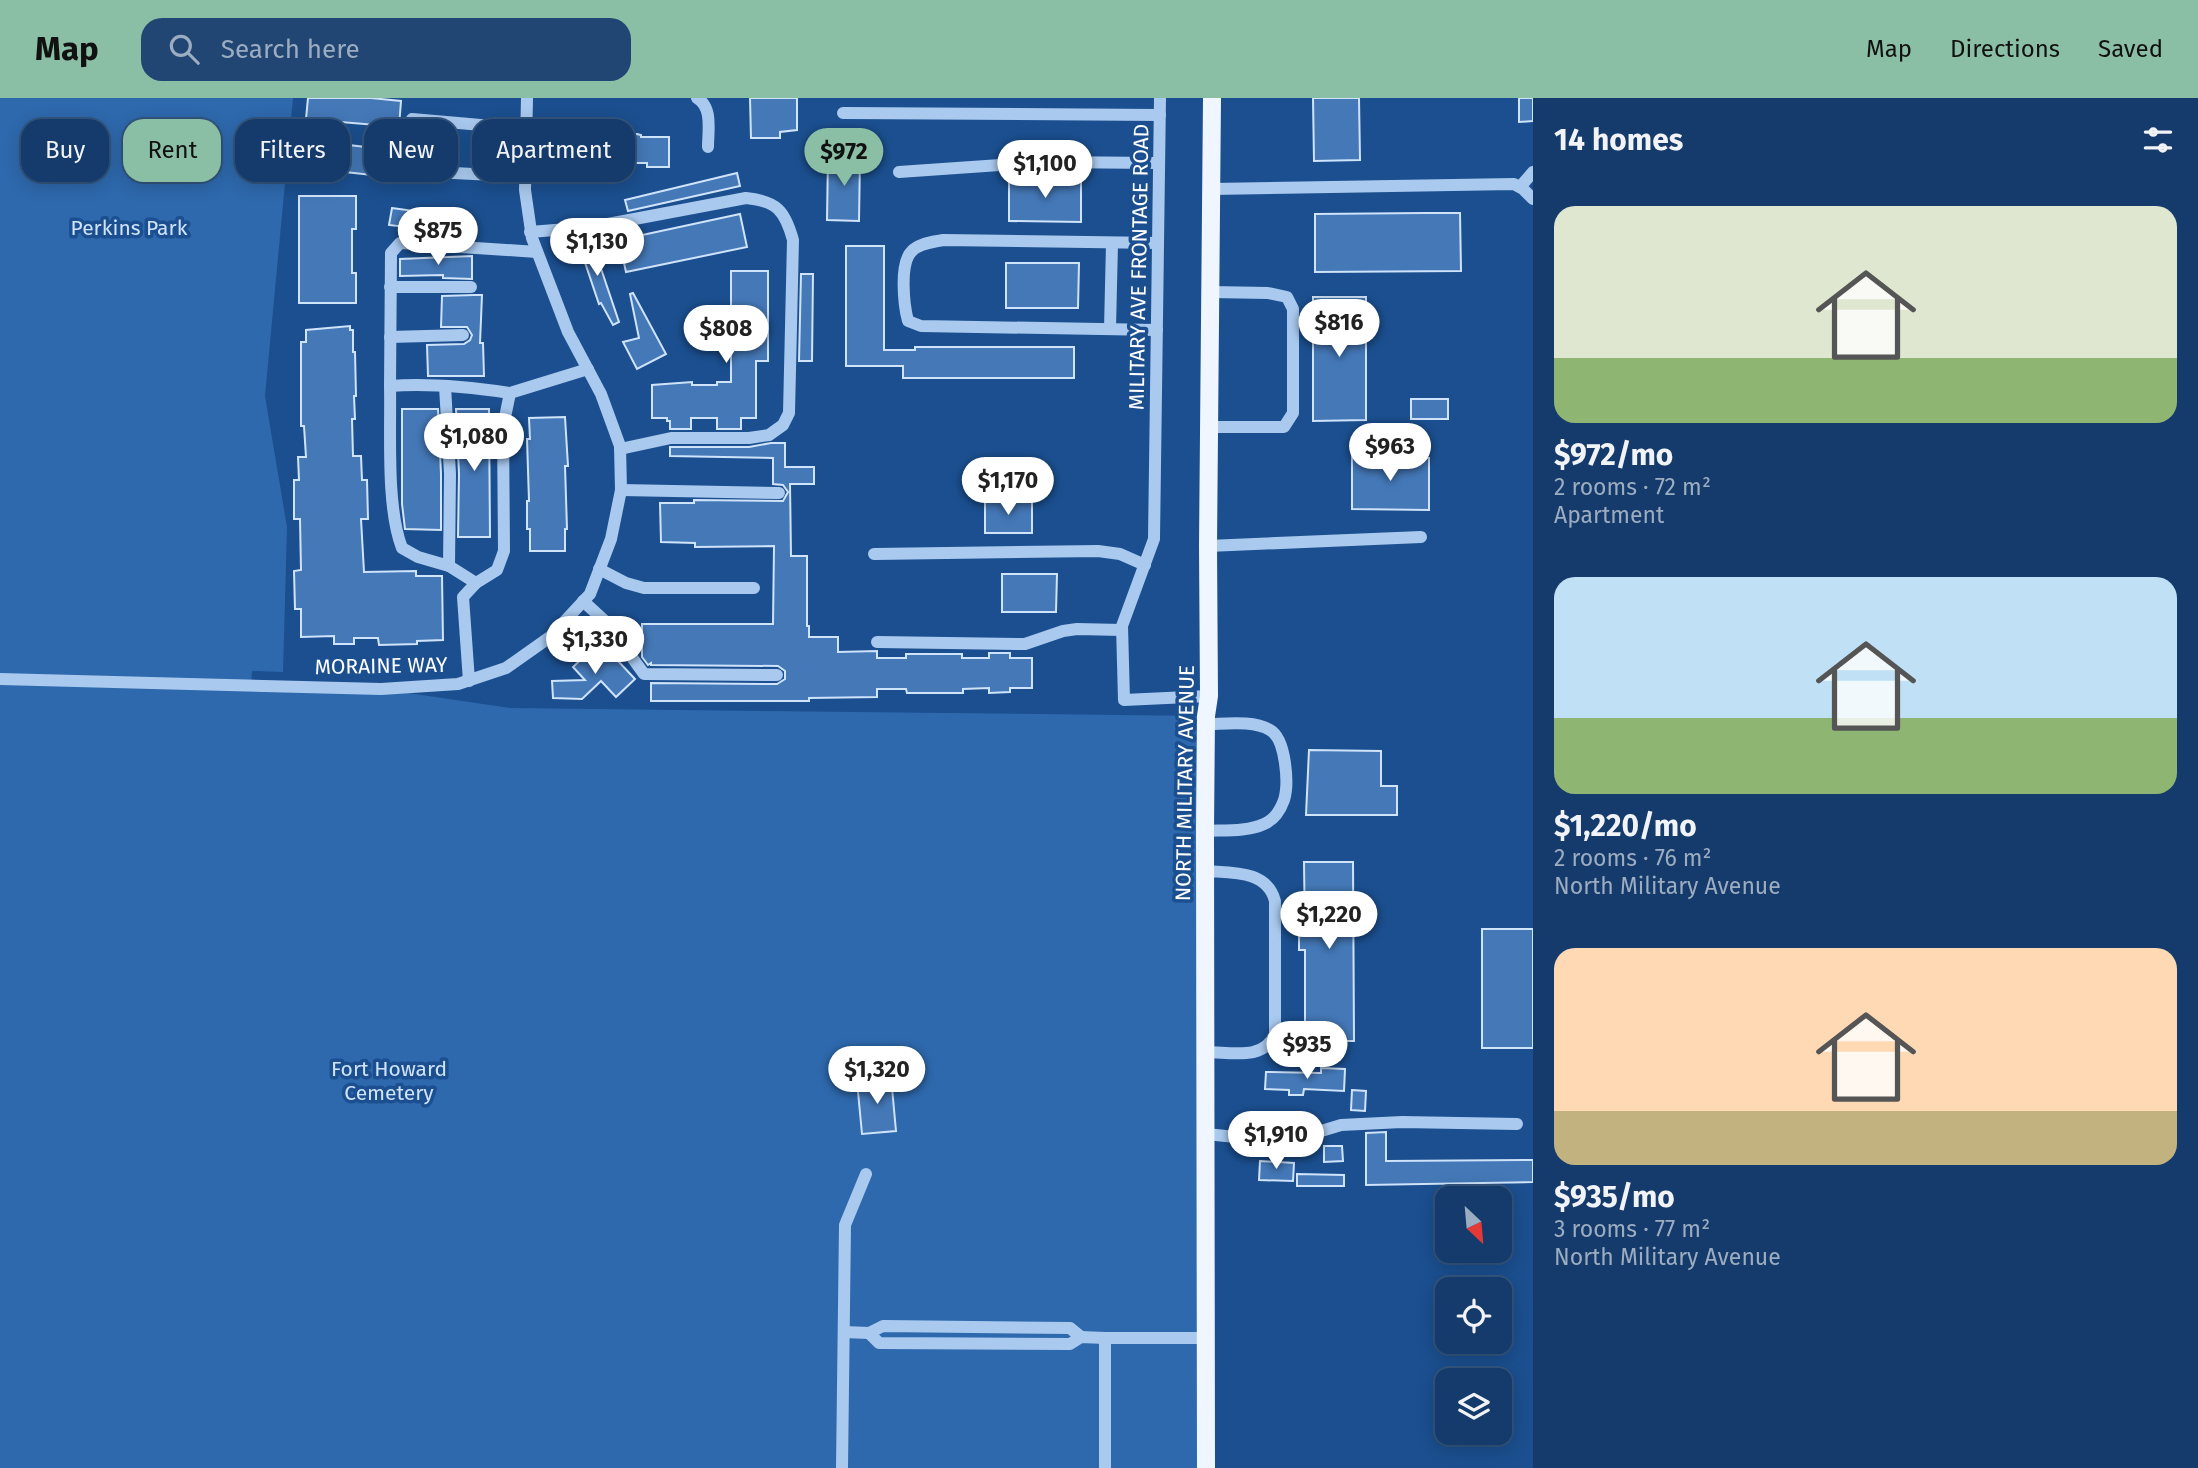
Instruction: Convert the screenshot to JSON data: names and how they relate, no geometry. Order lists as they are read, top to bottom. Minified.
{"streets":{"main road":["NORTH MILITARY AVENUE"],"street":["MILITARY AVE FRONTAGE ROAD","MORAINE WAY"]},"parks":["Perkins Park","Fort Howard Cemetery"],"north":"bottom right","page":{"header":"Map","search":"Search here","nav":["Map","Directions","Saved"],"heading":"14 homes","chip":["Buy","Rent","Filters","New","Apartment"],"price":["$972","$1,100","$875","$1,130","$816","$808","$1,080","$963","$1,170","$1,330","$1,220","$935","$1,320","$1,910"],"list":[{"name":"$972/mo","note":"2 rooms · 72 m² · Apartment"},{"name":"$1,220/mo","note":"2 rooms · 76 m² · North Military Avenue"},{"name":"$935/mo","note":"3 rooms · 77 m² · North Military Avenue"}]}}
